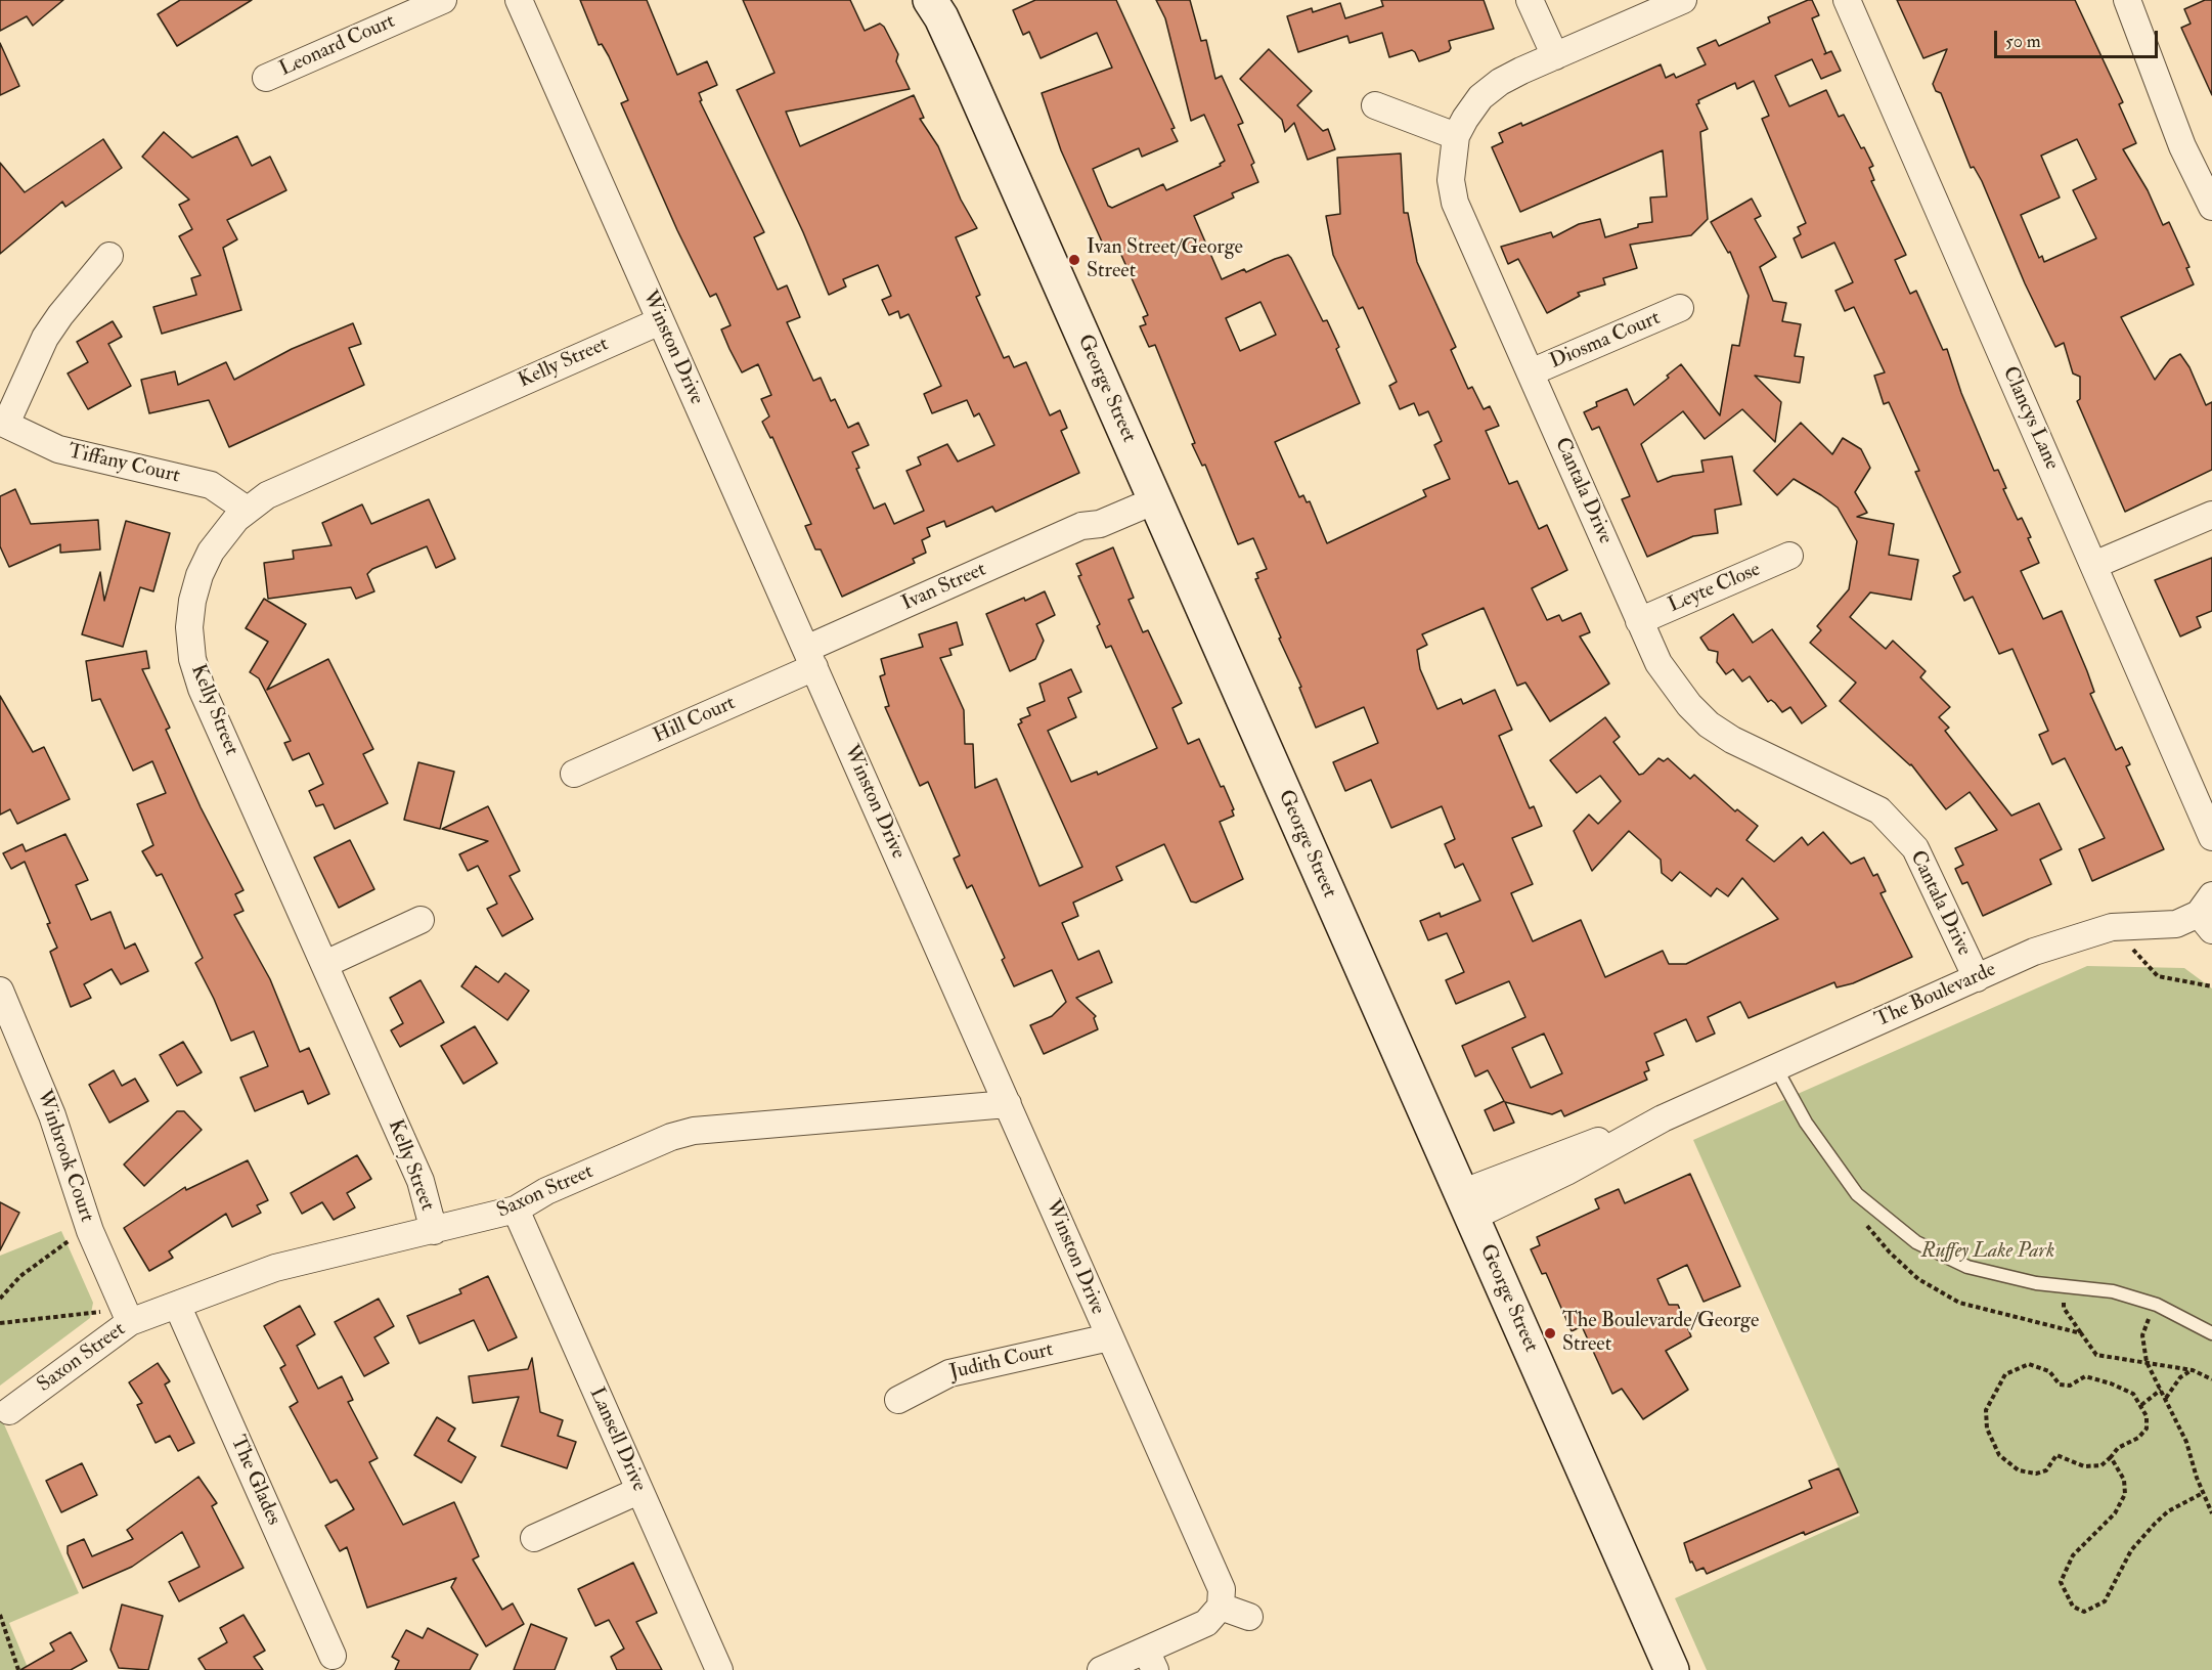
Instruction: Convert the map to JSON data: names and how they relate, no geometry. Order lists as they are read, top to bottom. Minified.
{"streets":{"main road":["George Street"],"street":["Leonard Court","Diosma Court","Winston Drive","Kelly Street","Clancys Lane","Tiffany Court","Cantala Drive","Ivan Street","Leyte Close","Hill Court","The Boulevarde","Winbrook Court","Saxon Street","Judith Court","Lansell Drive","The Glades"]},"crossings":[["Diosma Court","Cantala Drive"],["Winston Drive","Kelly Street"],["Winston Drive","Ivan Street"],["Winston Drive","Hill Court"],["Winston Drive","Saxon Street"],["Winston Drive","Judith Court"],["Kelly Street","Tiffany Court"],["Kelly Street","Saxon Street"],["George Street","Ivan Street"],["George Street","The Boulevarde"],["Cantala Drive","Leyte Close"],["Cantala Drive","The Boulevarde"],["Ivan Street","Hill Court"],["Winbrook Court","Saxon Street"],["Saxon Street","Lansell Drive"],["Saxon Street","The Glades"]],"parks":["Ruffey Lake Park"],"places":["Ivan Street/George Street","The Boulevarde/George Street"],"scale_bar":"50 m"}
